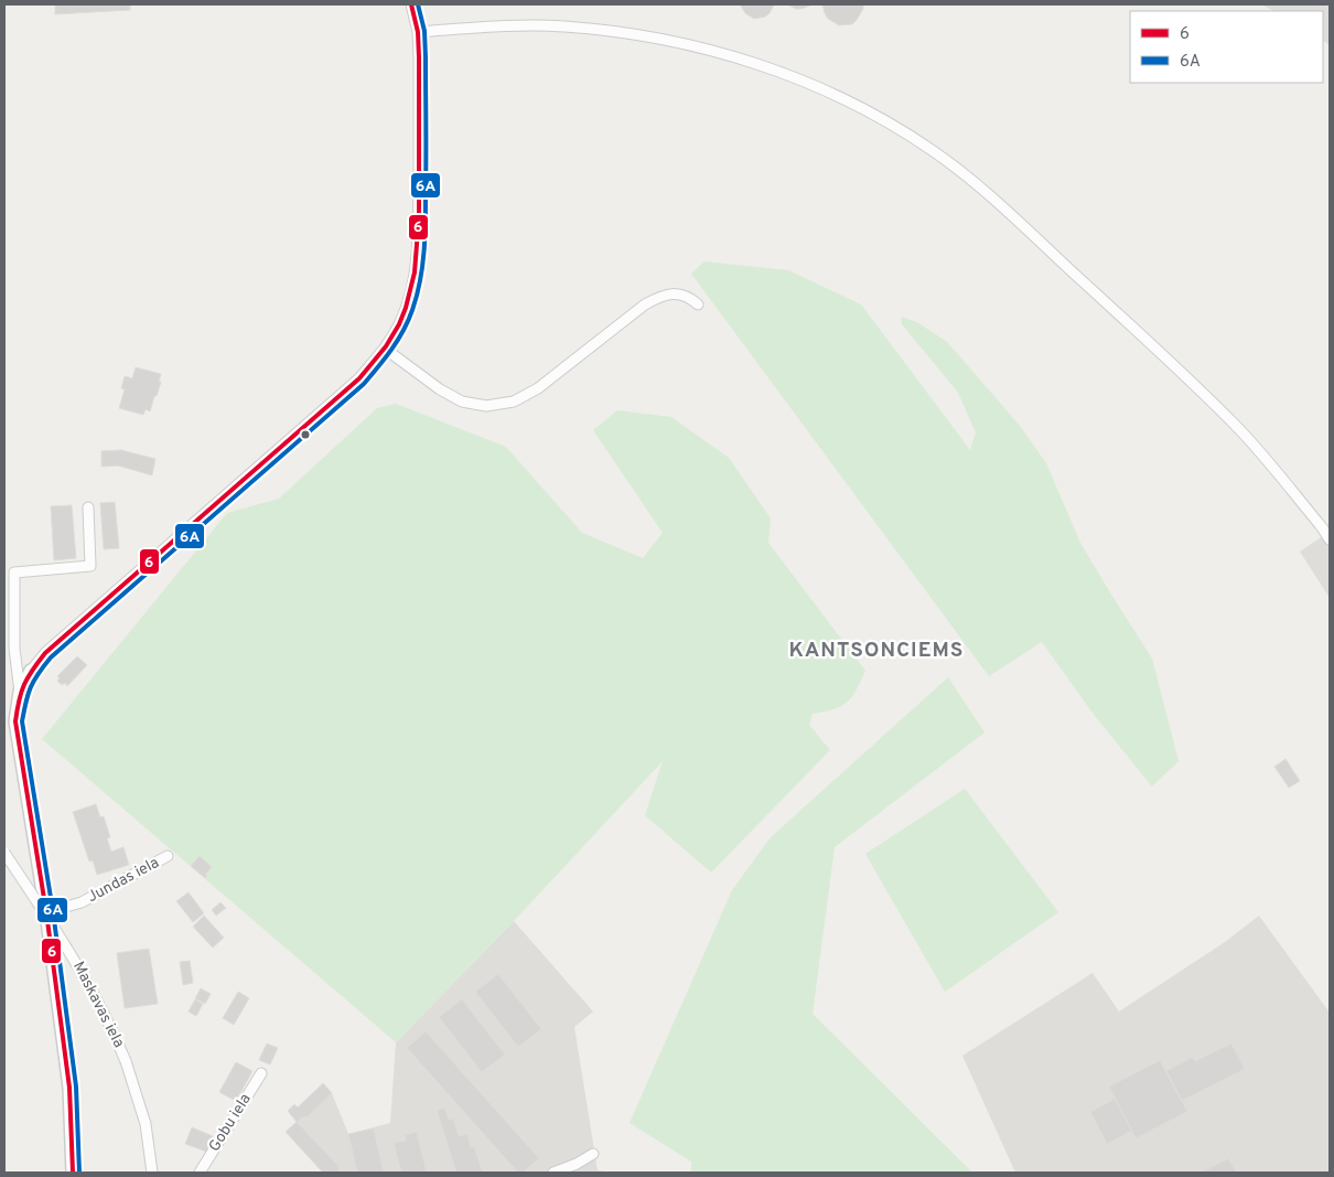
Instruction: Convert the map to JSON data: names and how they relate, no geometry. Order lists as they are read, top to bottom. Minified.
{"streets":{"street":["Jundas iela","Maskavas iela","Gobu iela"]},"districts":["KANTSONCIEMS"],"lines":["transit line 6","transit line 6A"],"legend":["6","6A"]}
